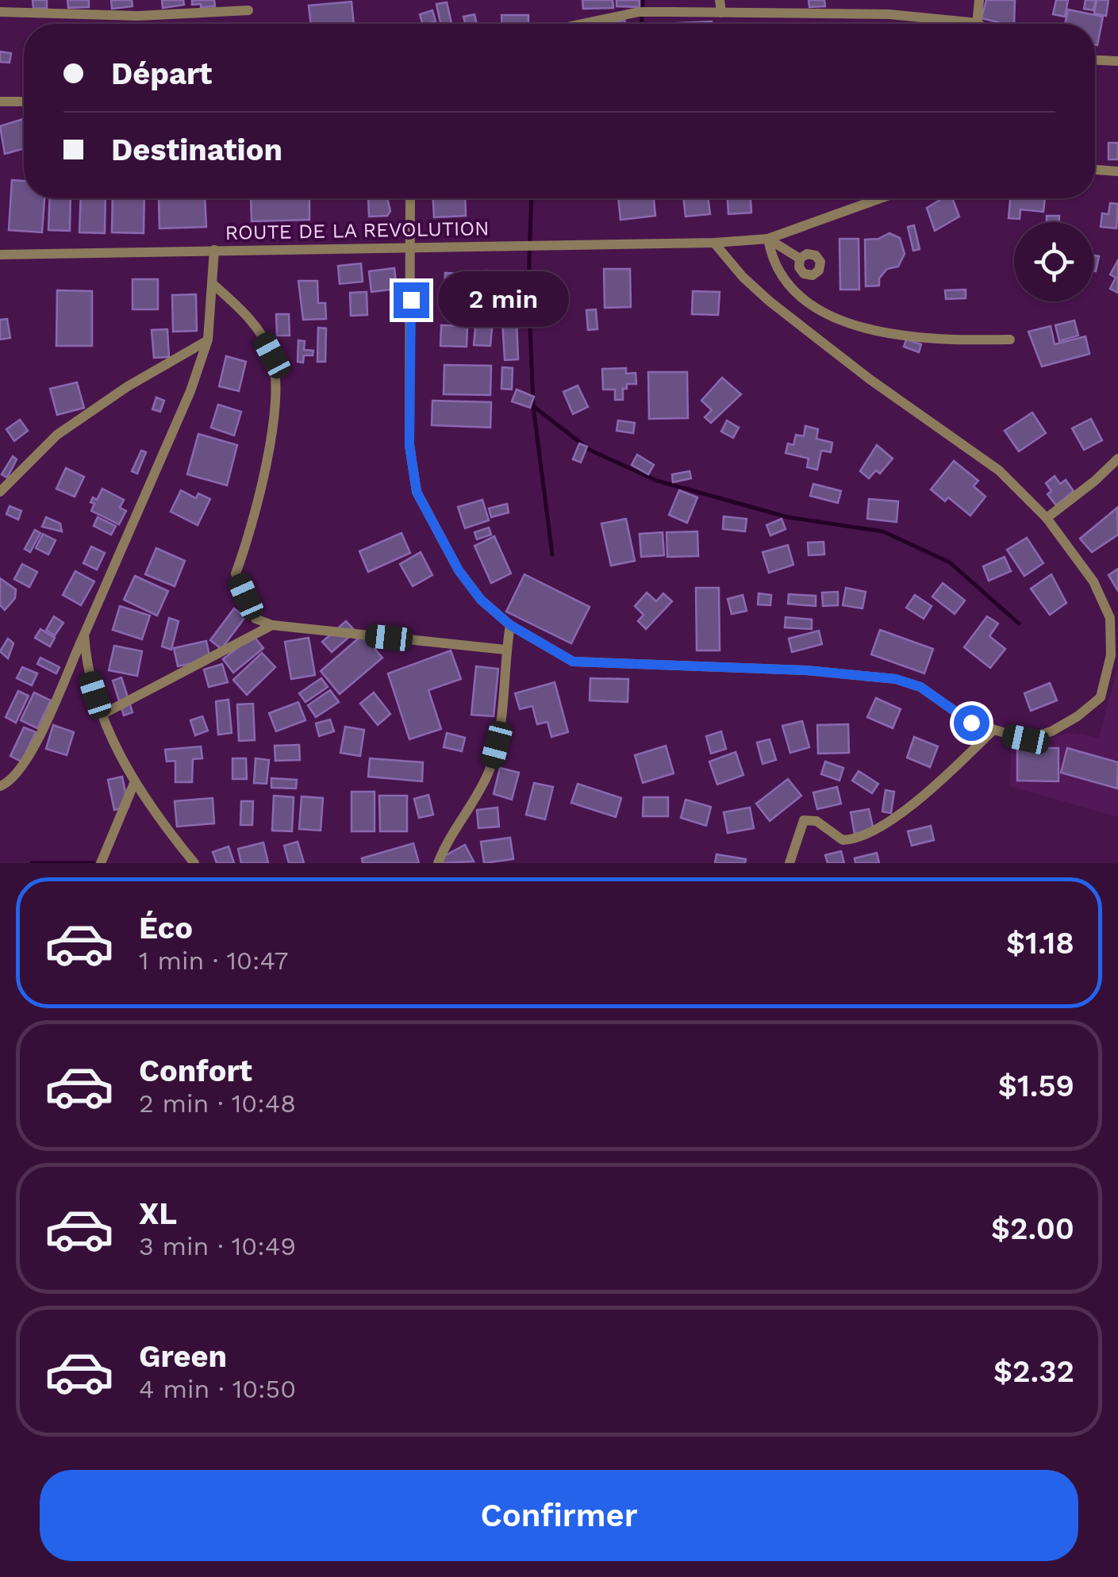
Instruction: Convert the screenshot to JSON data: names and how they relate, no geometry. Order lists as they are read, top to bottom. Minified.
{"streets":{"street":["ROUTE DE LA REVOLUTION"]},"page":{"banner":["Départ","Destination"],"bubble":"2 min","list":[{"name":"Éco","note":"1 min · 10:47","value":"$1.18"},{"name":"Confort","note":"2 min · 10:48","value":"$1.59"},{"name":"XL","note":"3 min · 10:49","value":"$2.00"},{"name":"Green","note":"4 min · 10:50","value":"$2.32"}],"buttons":"Confirmer"}}
